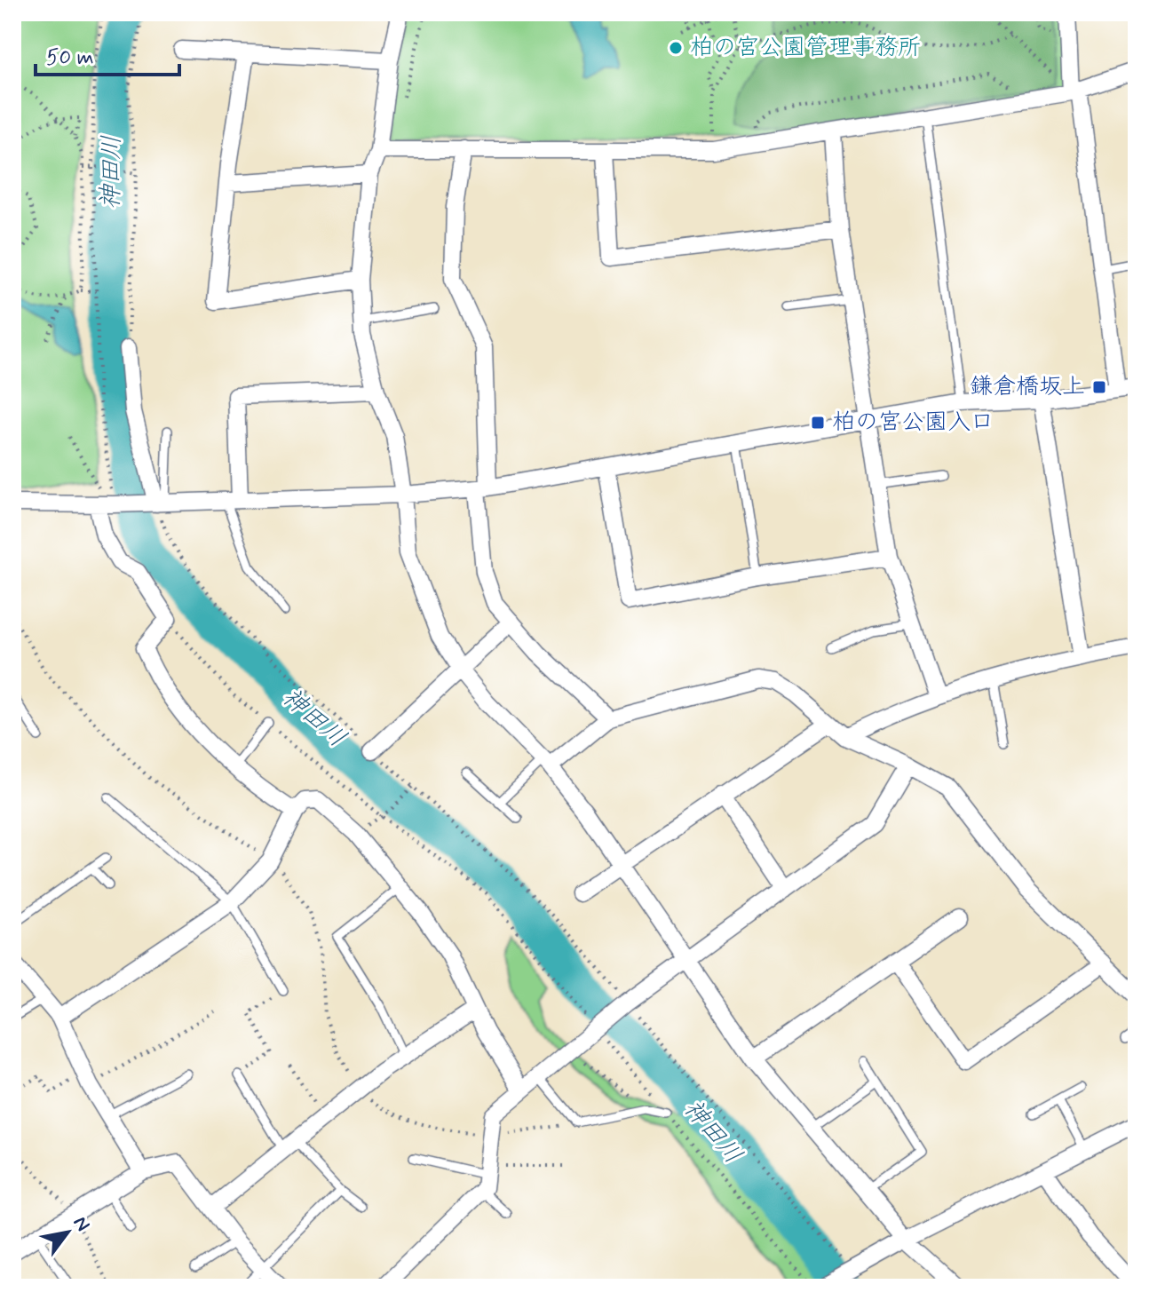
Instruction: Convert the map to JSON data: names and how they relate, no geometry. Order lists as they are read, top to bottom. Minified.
{"water":["神田川"],"places":{"other":["柏の宮公園管理事務所"],"transit":["鎌倉橋坂上","柏の宮公園入口"]},"scale_bar":"50 m","north":"top right"}
